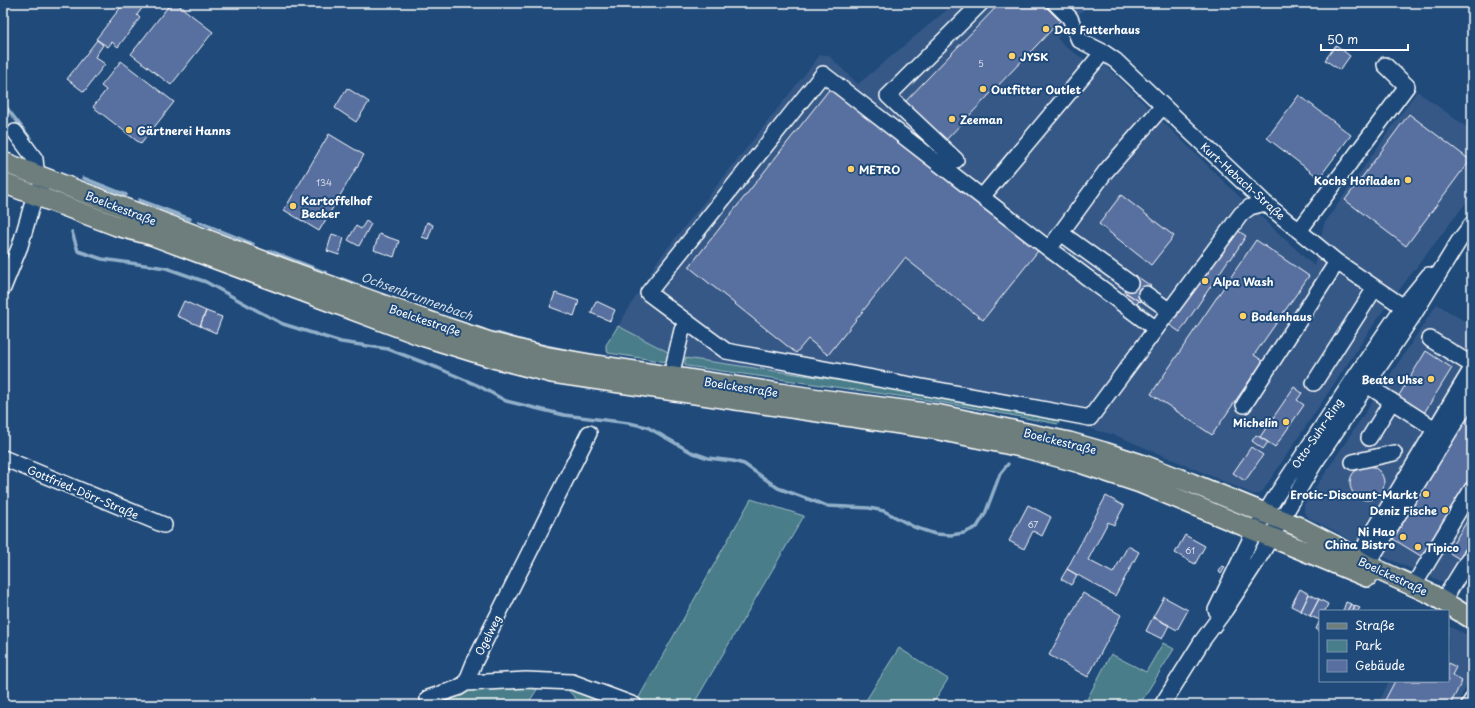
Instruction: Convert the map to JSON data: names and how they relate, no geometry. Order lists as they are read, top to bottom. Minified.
{"streets":{"main road":["Boelckestraße"],"street":["Kurt-Hebach-Straße","Otto-Suhr-Ring","Gottfried-Dörr-Straße","Ogelweg"]},"crossings":[["Kurt-Hebach-Straße","Otto-Suhr-Ring"],["Boelckestraße","Otto-Suhr-Ring"]],"water":["Ochsenbrunnenbach"],"places":["Das Futterhaus","JYSK","Outfitter Outlet","Zeeman","Gärtnerei Hanns","METRO","Kochs Hofladen","Kartoffelhof Becker","Alpa Wash","Bodenhaus","Beate Uhse","Michelin","Erotic-Discount-Markt","Deniz Fische","Ni Hao China Bistro","Tipico"],"house_numbers":["5","134","67","61"],"legend":["Straße","Park","Gebäude"],"scale_bar":"50 m"}
